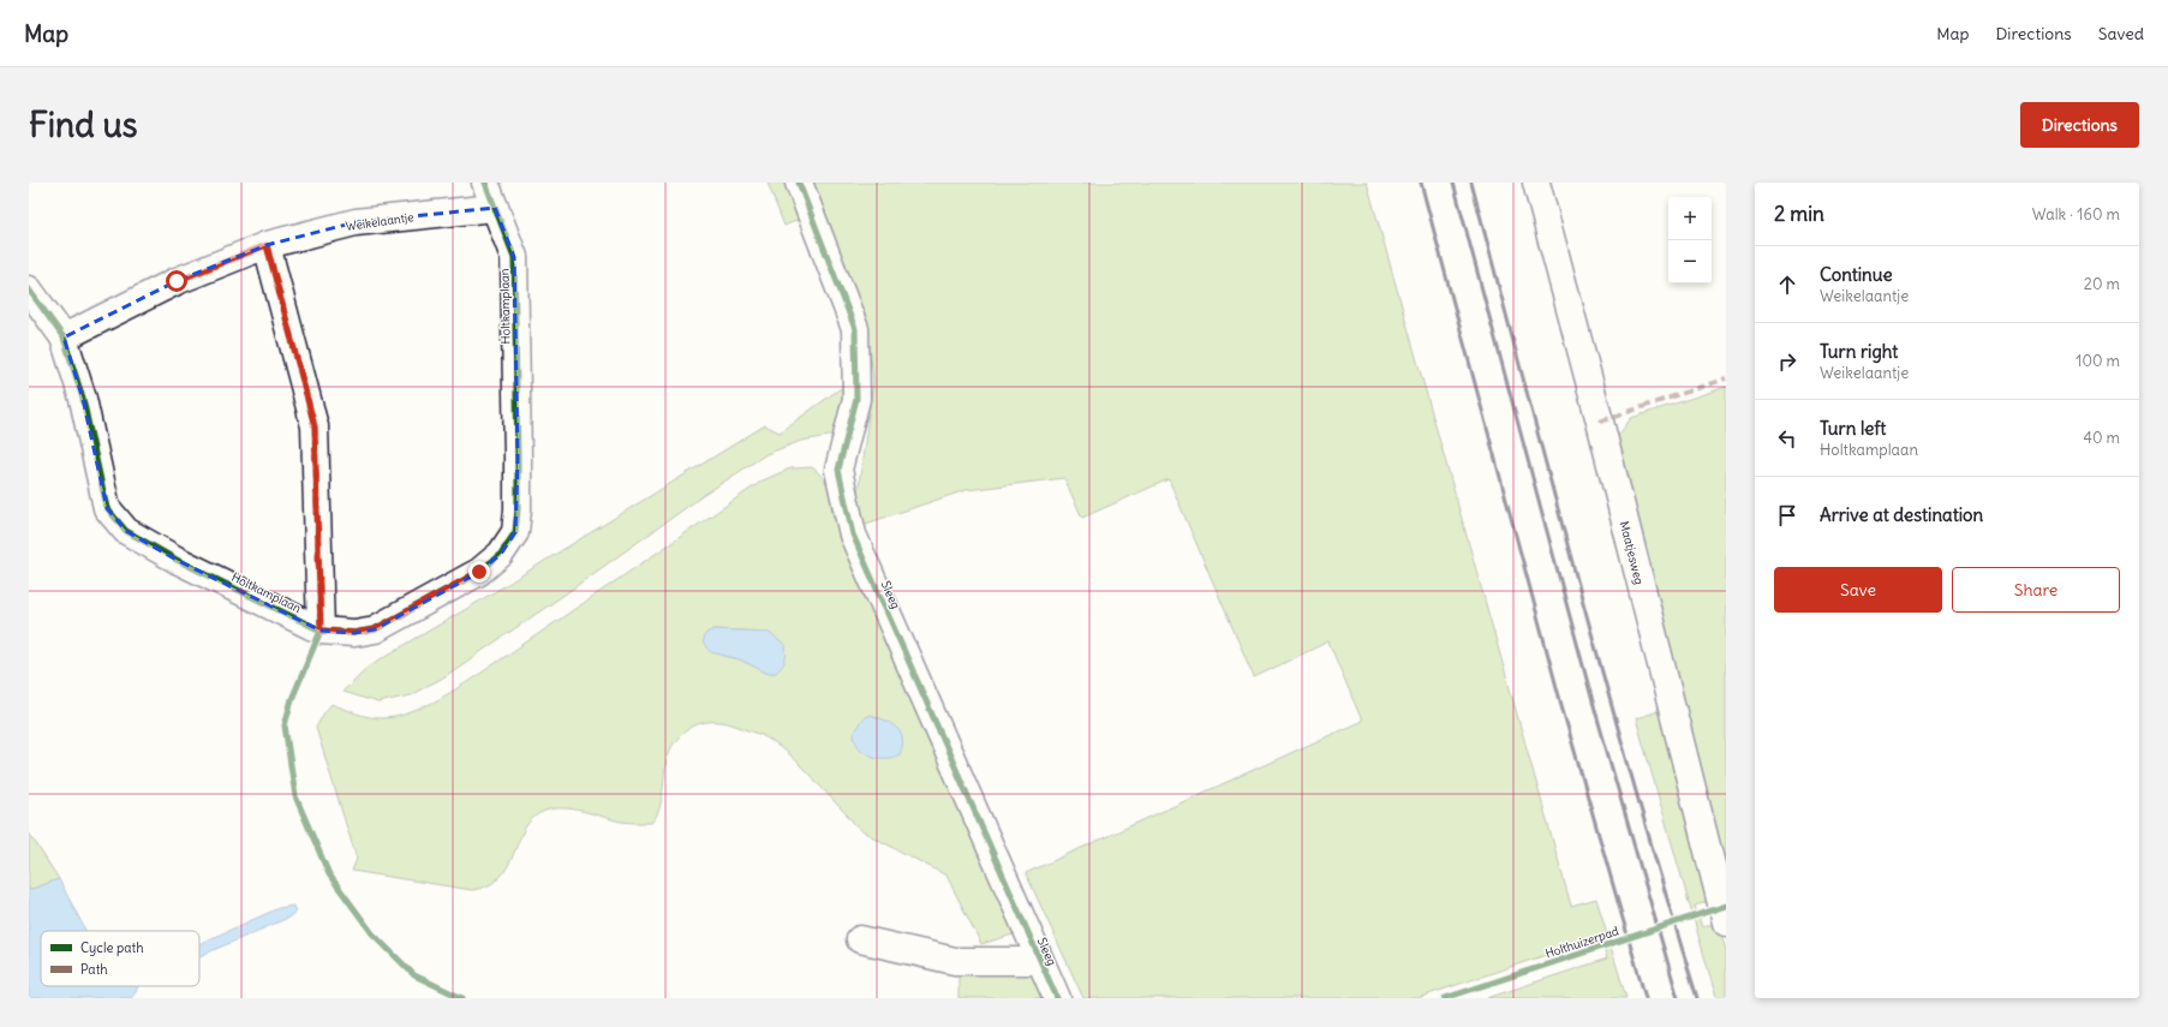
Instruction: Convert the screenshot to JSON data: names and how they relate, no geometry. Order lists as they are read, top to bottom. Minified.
{"streets":{"street":["Weikelaantje","Holtkamplaan","Maatjesweg","Sleeg"],"cycle path":["Holthuizerpad"]},"crossings":[["Weikelaantje","Holtkamplaan"]],"legend":["Cycle path","Path"],"page":{"header":"Map","nav":["Map","Directions","Saved"],"buttons":["Directions",["Save","Share"]],"title":"Find us","heading":["2 min","Walk · 160 m"],"map_buttons":["+","−"],"list":[["Continue","Weikelaantje","20 m"],["Turn right","Weikelaantje","100 m"],["Turn left","Holtkamplaan","40 m"],"Arrive at destination"]}}
